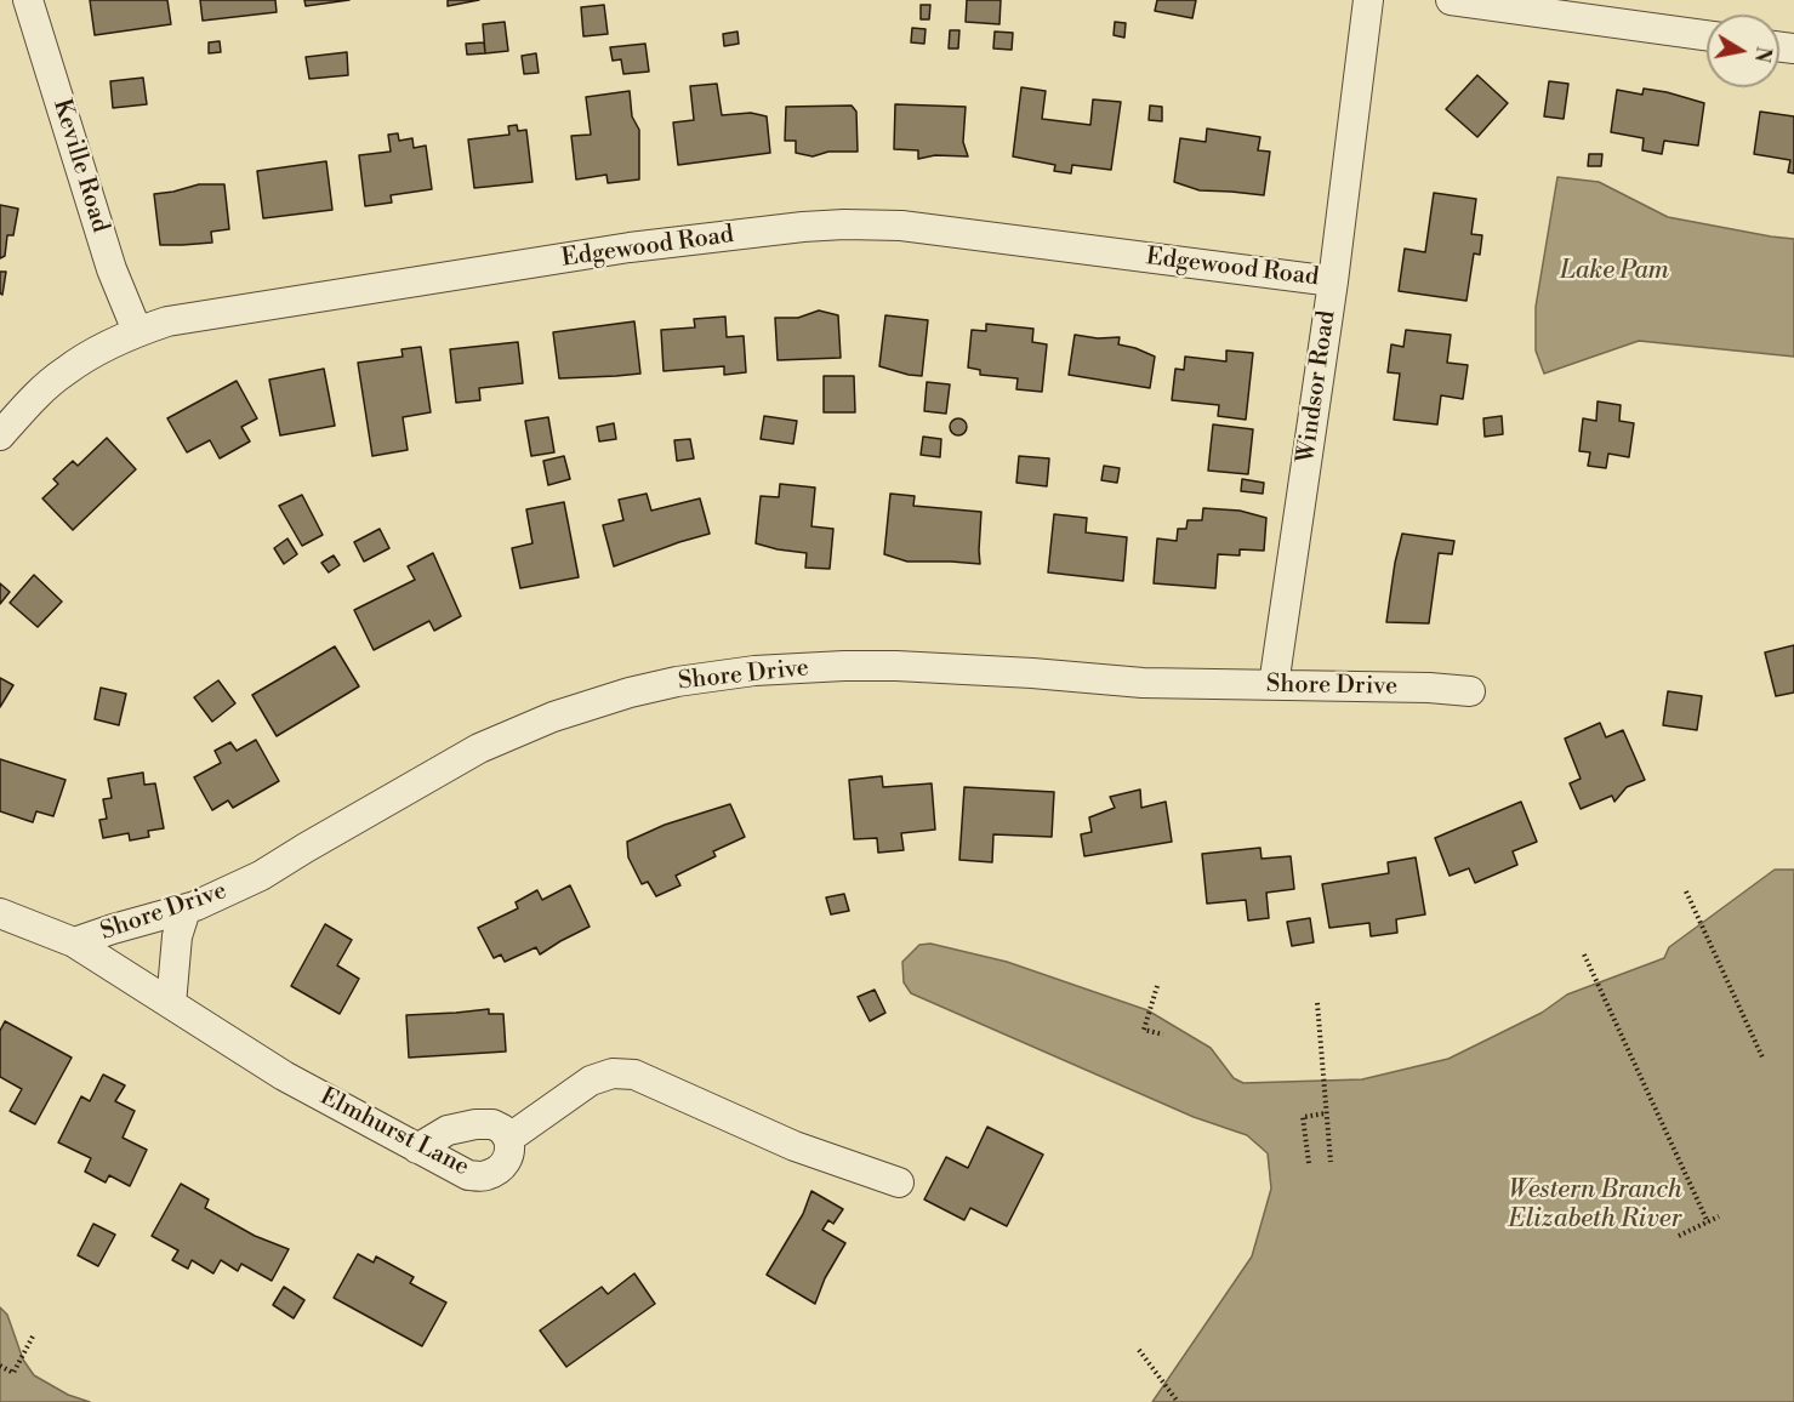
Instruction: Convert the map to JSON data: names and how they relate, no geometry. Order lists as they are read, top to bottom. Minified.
{"streets":{"street":["Keville Road","Edgewood Road","Windsor Road","Shore Drive","Elmhurst Lane"]},"crossings":[["Keville Road","Edgewood Road"],["Edgewood Road","Windsor Road"],["Windsor Road","Shore Drive"],["Shore Drive","Elmhurst Lane"]],"water":["Lake Pam","Western Branch Elizabeth River"],"north":"right"}
